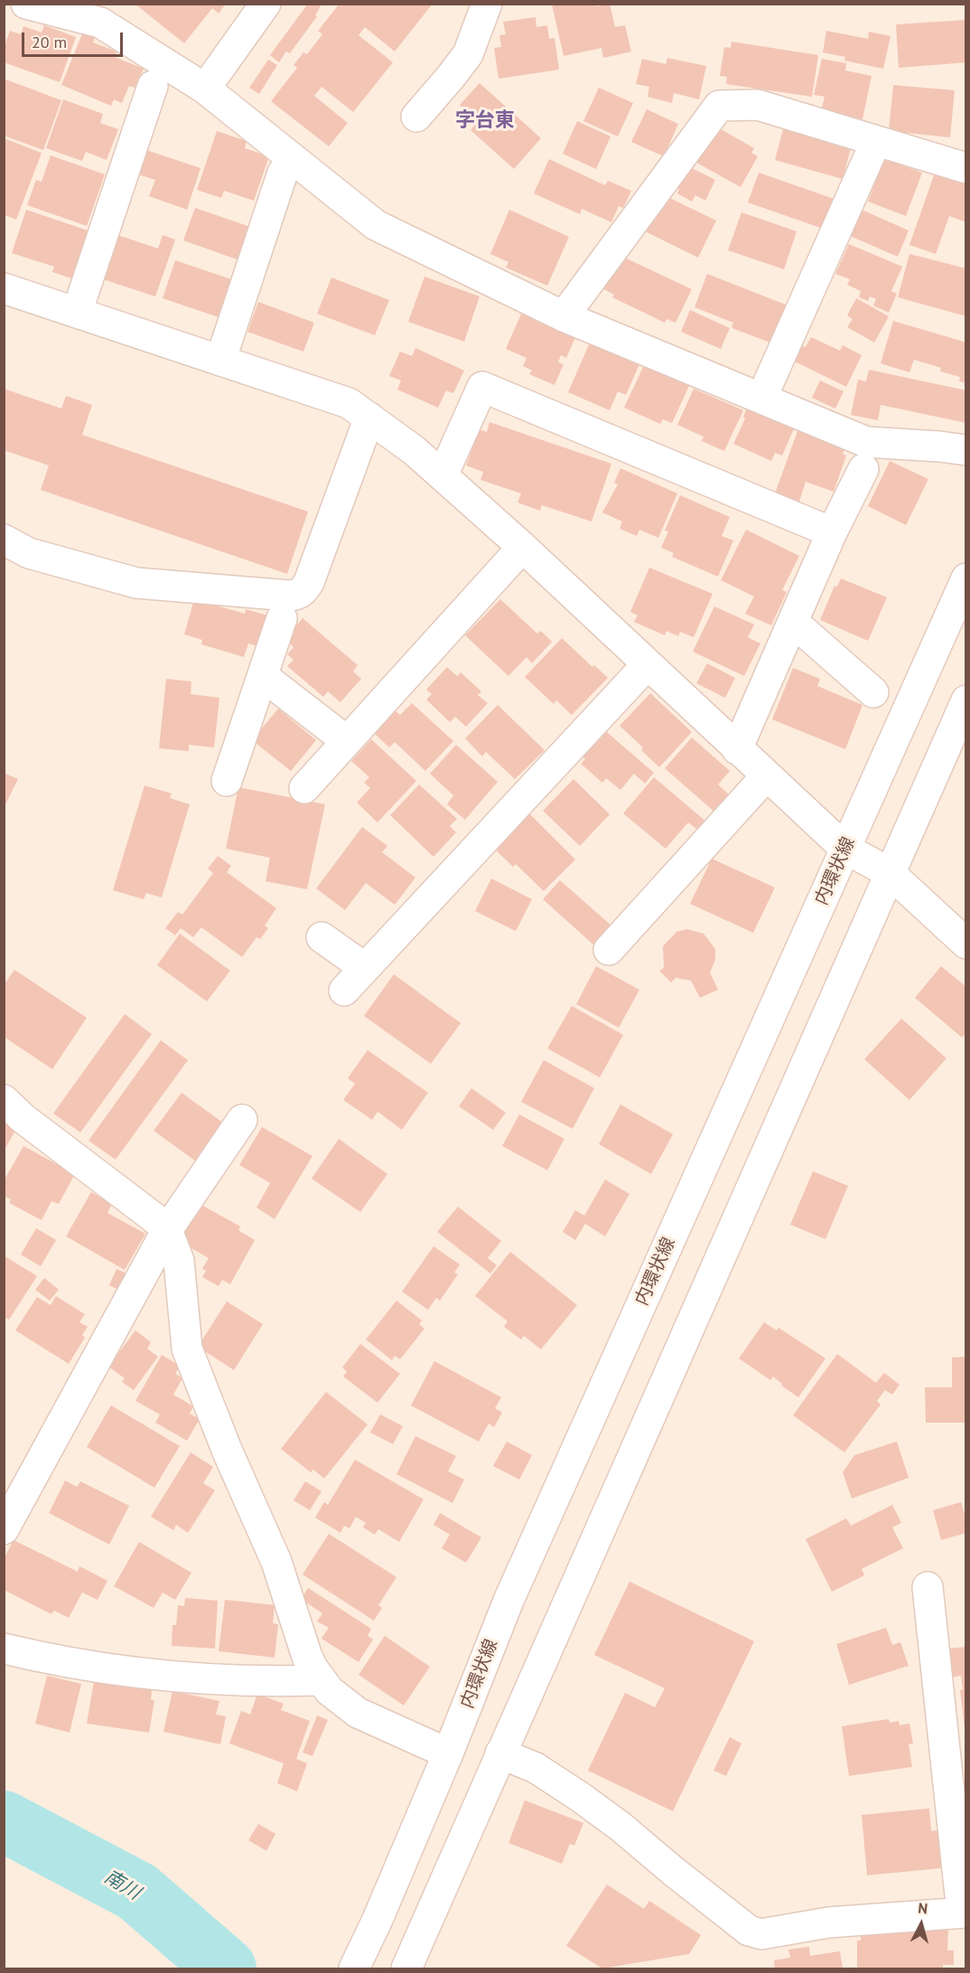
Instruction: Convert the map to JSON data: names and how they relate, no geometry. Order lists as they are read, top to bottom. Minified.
{"streets":{"street":["内環状線"]},"districts":["字台東"],"water":["南川"],"scale_bar":"20 m","north":"top"}
